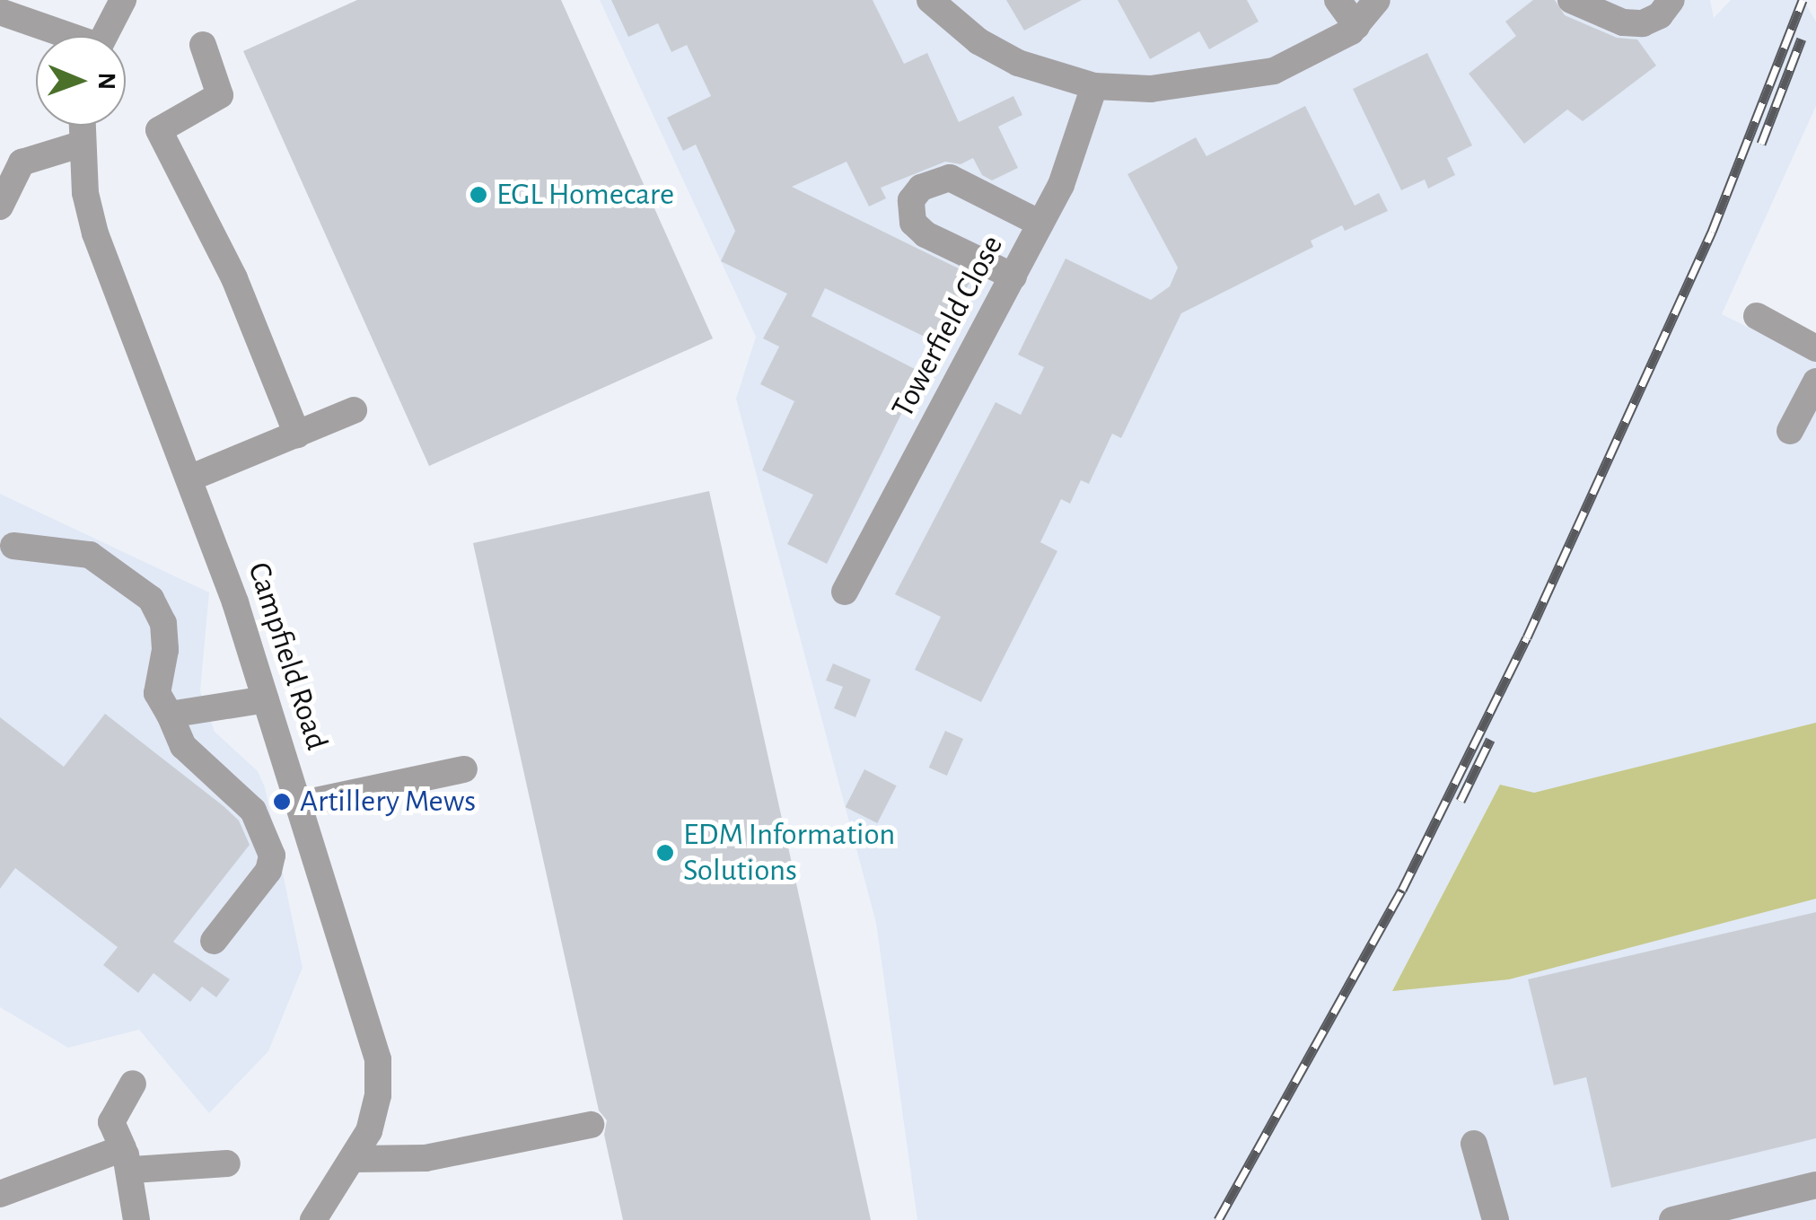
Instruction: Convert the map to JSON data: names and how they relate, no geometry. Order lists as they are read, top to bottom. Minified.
{"streets":{"street":["Towerfield Close","Campfield Road"]},"places":["EGL Homecare","Artillery Mews","EDM Information Solutions"],"north":"right"}
